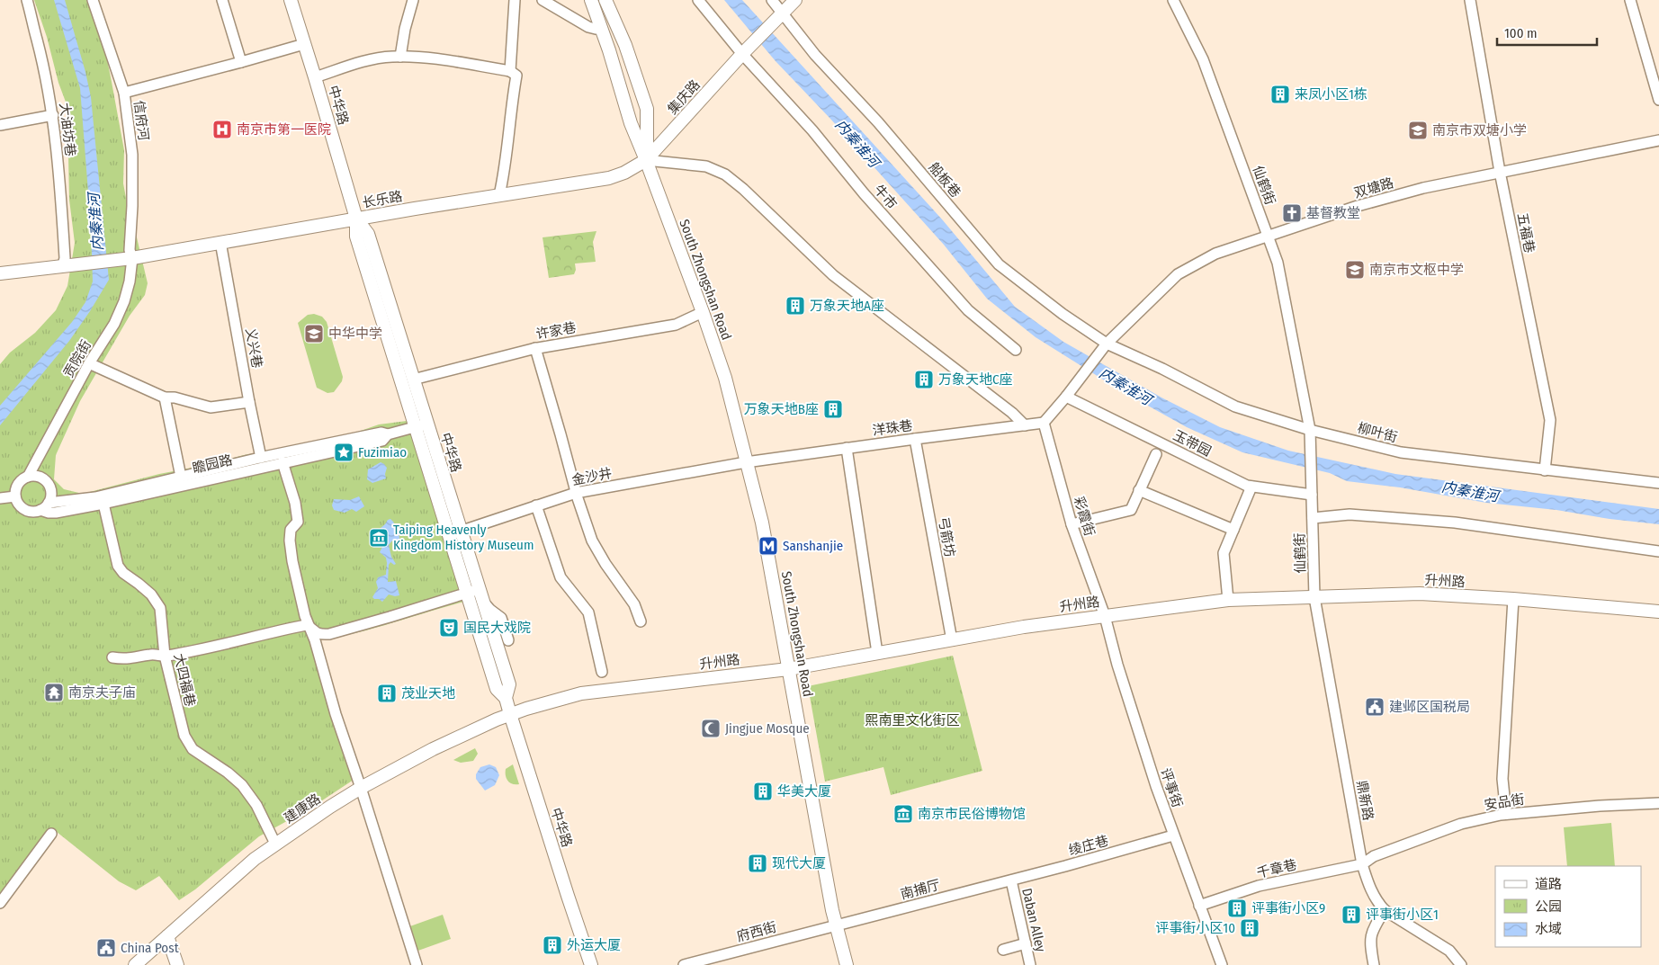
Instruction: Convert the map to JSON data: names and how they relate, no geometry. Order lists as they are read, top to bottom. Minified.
{"streets":{"main road":["集庆路","中华路","长乐路","South Zhongshan Road","升州路","建康路"],"street":["信府河","大油坊巷","船板巷","仙鹤街","双塘路","牛市","五福巷","许家巷","义兴巷","贡院街","洋珠巷","柳叶街","玉带园","瞻园路","金沙井","彩霞街","弓箭坊","大四福巷","评事街","鼎新路","安品街","绫庄巷","千章巷","南捕厅","Daban Alley","府西街"]},"crossings":[["集庆路","船板巷"],["集庆路","牛市"],["集庆路","长乐路"],["集庆路","South Zhongshan Road"],["中华路","长乐路"],["中华路","许家巷"],["中华路","瞻园路"],["中华路","金沙井"],["中华路","升州路"],["中华路","建康路"],["信府河","长乐路"],["信府河","贡院街"],["大油坊巷","长乐路"],["船板巷","双塘路"],["船板巷","柳叶街"],["仙鹤街","双塘路"],["仙鹤街","柳叶街"],["仙鹤街","玉带园"],["仙鹤街","升州路"],["仙鹤街","鼎新路"],["双塘路","五福巷"],["双塘路","柳叶街"],["双塘路","玉带园"],["长乐路","South Zhongshan Road"],["长乐路","义兴巷"],["长乐路","贡院街"],["五福巷","柳叶街"],["South Zhongshan Road","许家巷"],["South Zhongshan Road","洋珠巷"],["South Zhongshan Road","金沙井"],["South Zhongshan Road","升州路"],["South Zhongshan Road","南捕厅"],["South Zhongshan Road","府西街"],["义兴巷","瞻园路"],["贡院街","瞻园路"],["洋珠巷","金沙井"],["洋珠巷","彩霞街"],["洋珠巷","弓箭坊"],["瞻园路","大四福巷"],["彩霞街","升州路"],["彩霞街","评事街"],["弓箭坊","升州路"],["升州路","评事街"],["升州路","鼎新路"],["升州路","建康路"],["大四福巷","建康路"],["评事街","绫庄巷"],["评事街","千章巷"],["鼎新路","安品街"],["鼎新路","千章巷"],["安品街","千章巷"],["绫庄巷","南捕厅"],["绫庄巷","Daban Alley"],["南捕厅","Daban Alley"],["南捕厅","府西街"]],"water":["内秦淮河"],"parks":["熙南里文化街区"],"places":{"building":["来凤小区1栋","万象天地A座","万象天地C座","万象天地B座","茂业天地","华美大厦","现代大厦","评事街小区9","评事街小区1","评事街小区10","外运大厦"],"hospital":["南京市第一医院"],"school or university":["南京市双塘小学","南京市文枢中学","中华中学"],"church":["基督教堂"],"place":["Fuzimiao"],"museum":["Taiping Heavenly Kingdom History Museum","南京市民俗博物馆"],"metro station":["Sanshanjie"],"theatre":["国民大戏院"],"temple":["南京夫子庙"],"public building":["建邺区国税局","China Post"],"mosque":["Jingjue Mosque"]},"legend":["道路","公园","水域"],"scale_bar":"100 m"}
